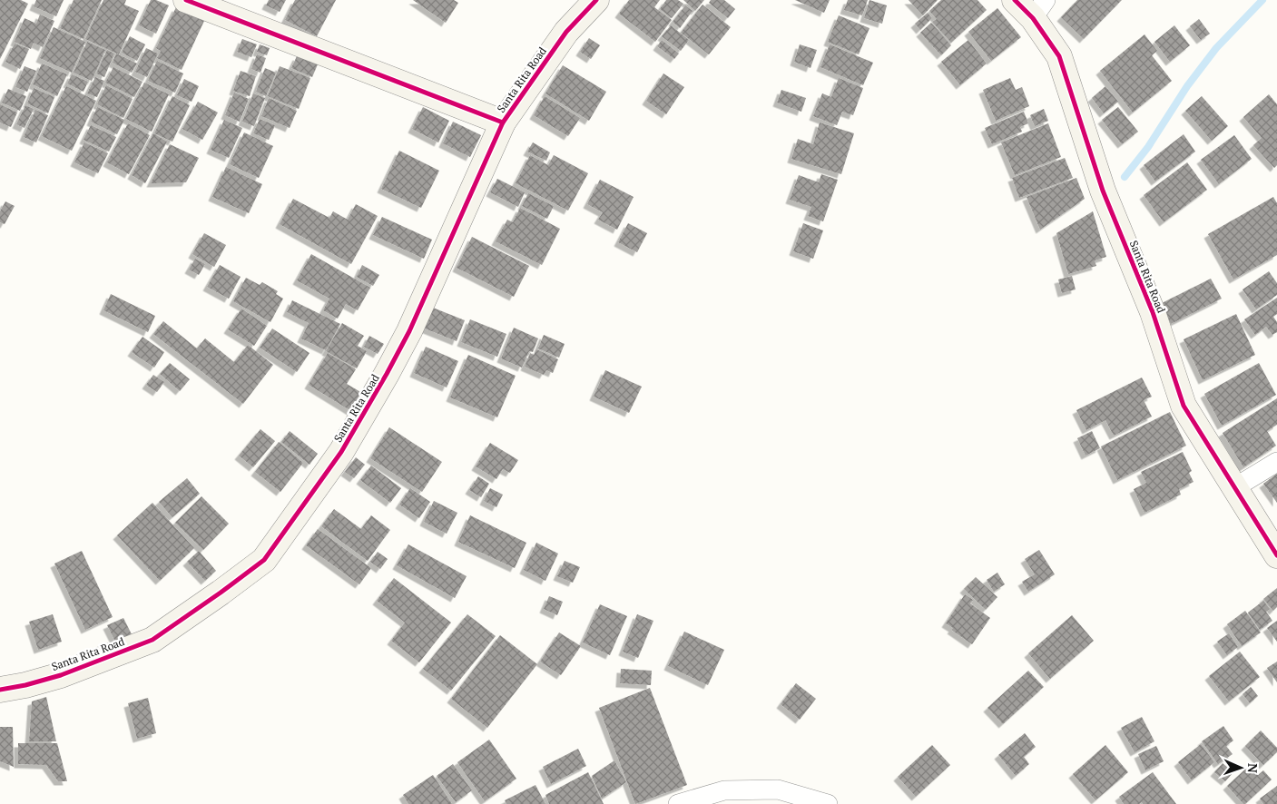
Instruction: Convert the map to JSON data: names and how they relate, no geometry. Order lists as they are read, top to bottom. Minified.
{"streets":{"street":["Santa Rita Road"]},"north":"right"}
